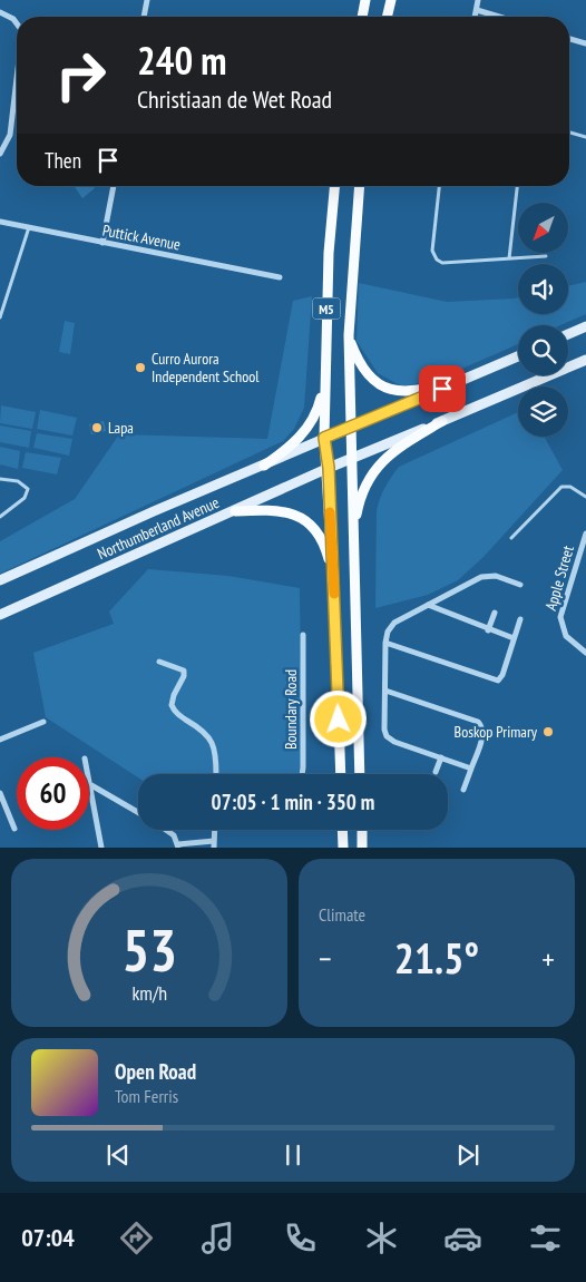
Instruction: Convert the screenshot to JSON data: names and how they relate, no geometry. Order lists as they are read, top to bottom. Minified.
{"streets":{"main road":["M5","Northumberland Avenue"],"street":["Puttick Avenue","Apple Street","Boundary Road"]},"crossings":[["M5","Northumberland Avenue"]],"places":["Curro Aurora Independent School","Lapa","Boskop Primary"],"north":"bottom left","page":{"turn":["240 m","Christiaan de Wet Road"],"then":"Then","limit":"60","trip":"07:05 · 1 min · 350 m","tile":"Climate","heat":["−","21.5°","+"],"song":["Open Road","Tom Ferris"],"tabs":"07:04","gauge":["53","km/h"]}}
